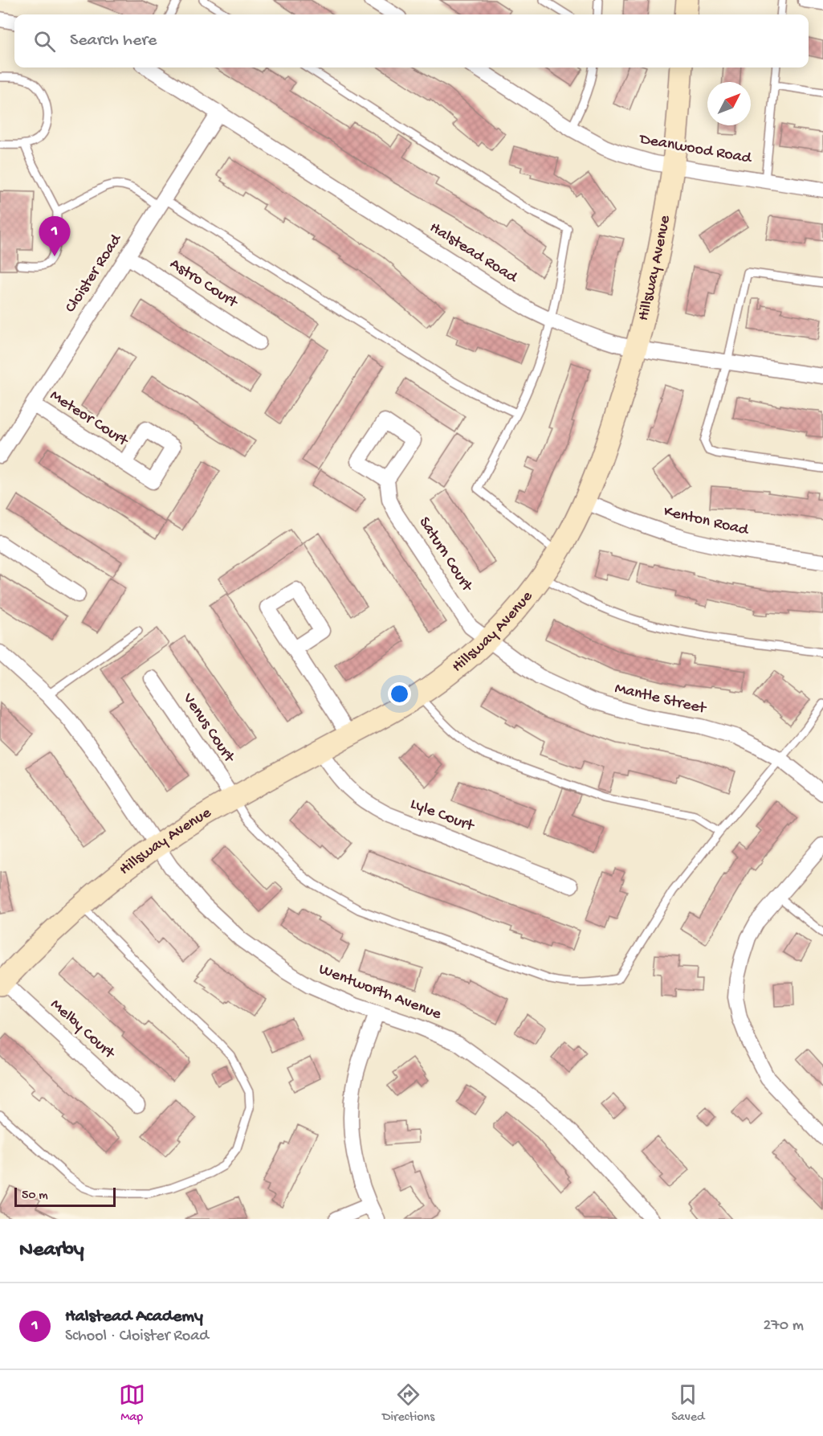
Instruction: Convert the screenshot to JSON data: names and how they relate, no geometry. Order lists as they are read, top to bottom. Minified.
{"streets":{"street":["Deanwood Road","Halstead Road","Hillsway Avenue","Cloister Road","Astro Court","Meteor Court","Kenton Road","Saturn Court","Mantle Street","Venus Court","Lyle Court","Wentworth Avenue","Melby Court"]},"crossings":[["Deanwood Road","Hillsway Avenue"],["Halstead Road","Hillsway Avenue"],["Halstead Road","Cloister Road"],["Hillsway Avenue","Kenton Road"],["Hillsway Avenue","Saturn Court"],["Hillsway Avenue","Mantle Street"],["Hillsway Avenue","Venus Court"],["Hillsway Avenue","Lyle Court"],["Hillsway Avenue","Wentworth Avenue"],["Hillsway Avenue","Melby Court"],["Cloister Road","Astro Court"],["Cloister Road","Meteor Court"],["Saturn Court","Mantle Street"]],"scale_bar":"50 m","north":"top right","page":{"search":"Search here","pins":"1","scale":"50 m","heading":"Nearby","list":[{"mark":"1","name":"Halstead Academy","note":"School · Cloister Road","value":"270 m"}],"nav":["Map","Directions","Saved"]}}
